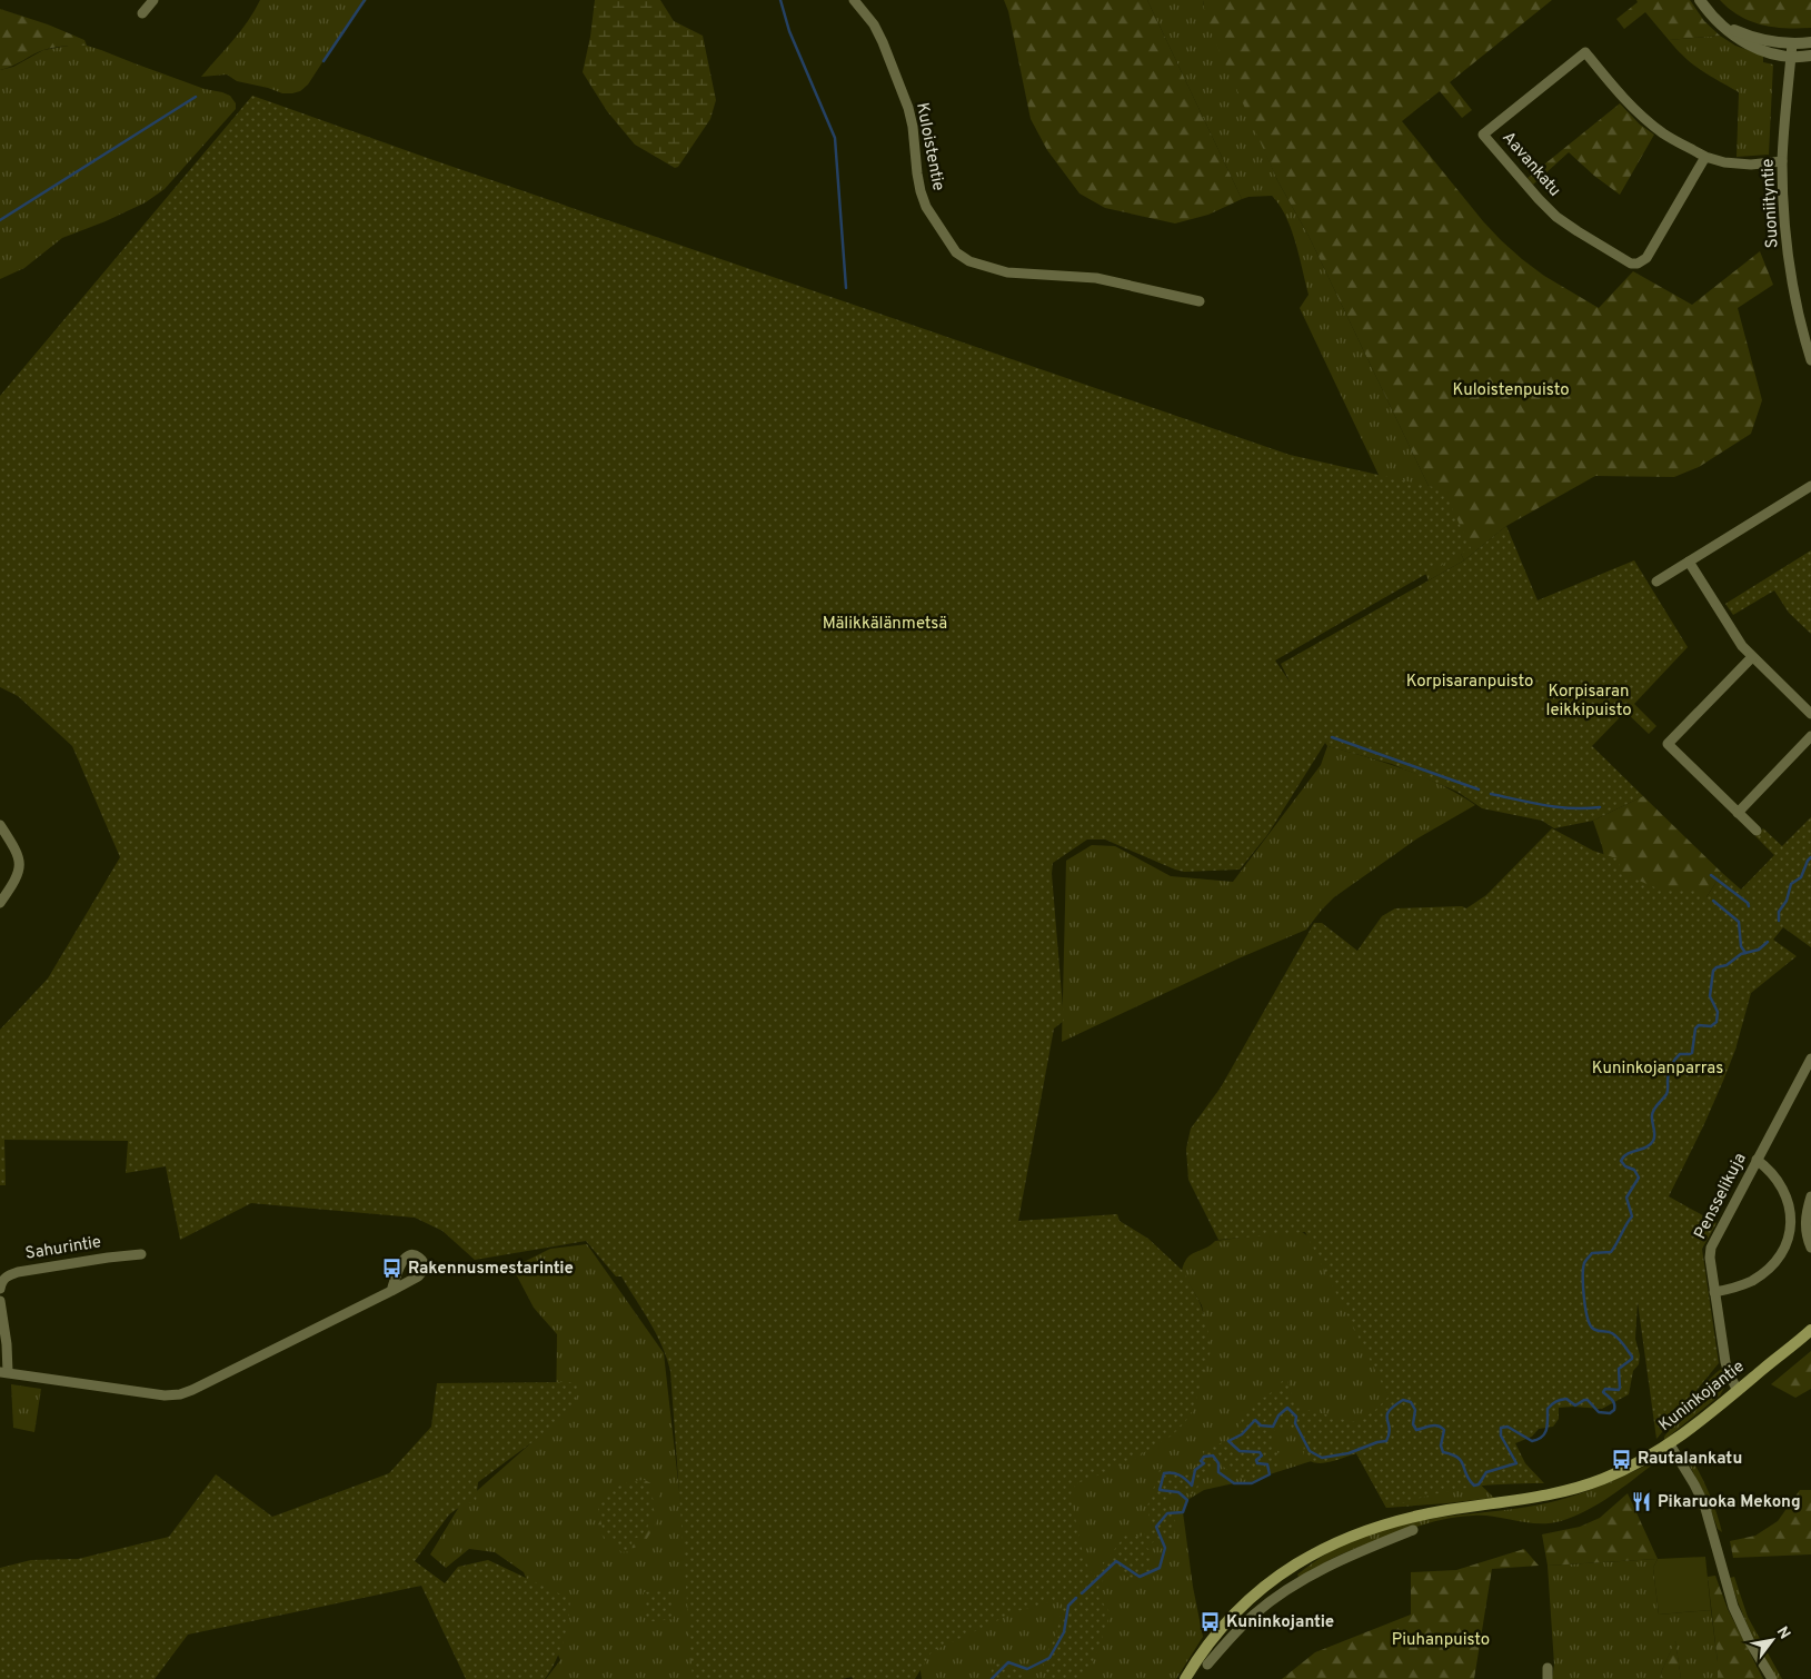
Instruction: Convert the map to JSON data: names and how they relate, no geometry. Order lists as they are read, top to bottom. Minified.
{"streets":{"main road":["Kuninkojantie"],"street":["Kuloistentie","Aavankatu","Suoniityntie","Pensselikuja","Sahurintie"]},"crossings":[["Aavankatu","Suoniityntie"],["Pensselikuja","Kuninkojantie"]],"parks":["Kuloistenpuisto","Mälikkälänmetsä","Korpisaranpuisto","Korpisaran leikkipuisto","Kuninkojanparras","Piuhanpuisto"],"places":{"bus stop":["Rakennusmestarintie","Rautalankatu","Kuninkojantie"],"restaurant":["Pikaruoka Mekong"]},"north":"top right"}
